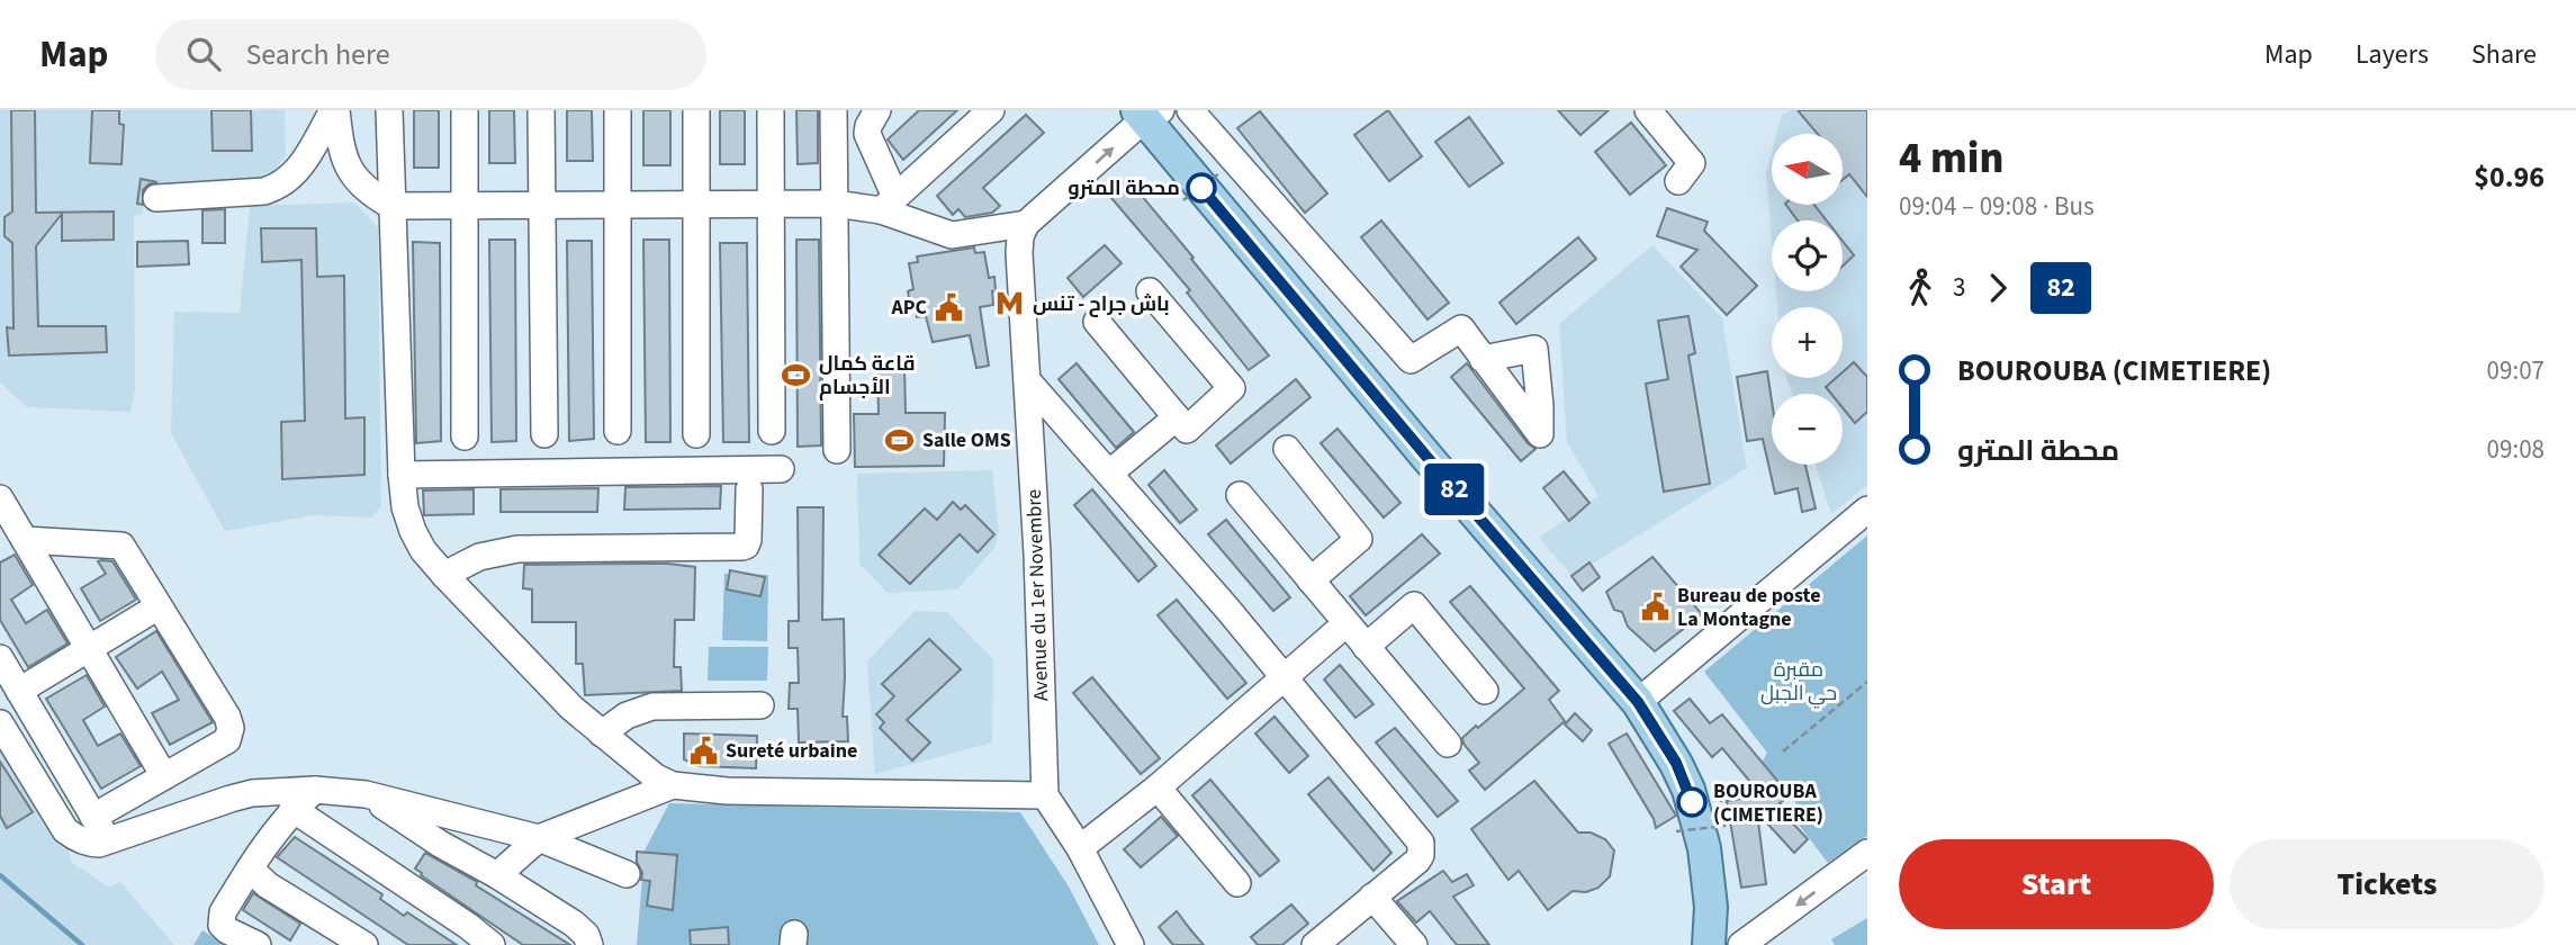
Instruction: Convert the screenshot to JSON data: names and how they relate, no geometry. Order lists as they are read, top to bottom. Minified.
{"streets":{"street":["Avenue du 1er Novembre"]},"parks":["مقبرة حي الجبل"],"places":{"other":["محطة المترو","BOUROUBA (CIMETIERE)"],"metro station":["باش جراح - تنس"],"public building":["APC","Bureau de poste La Montagne","Sureté urbaine"],"sports":["قاعة كمال الأجسام","Salle OMS"]},"lines":["bus line 82"],"north":"left","page":{"header":"Map","search":"Search here","nav":["Map","Layers","Share"],"on_map":"82","heading":["4 min","09:04 – 09:08 · Bus","$0.96"],"map_buttons":["+","−"],"legs":["3","82"],"list":[{"name":"BOUROUBA (CIMETIERE)","value":"09:07"},{"name":"محطة المترو","value":"09:08"}],"buttons":["Start","Tickets"]}}
